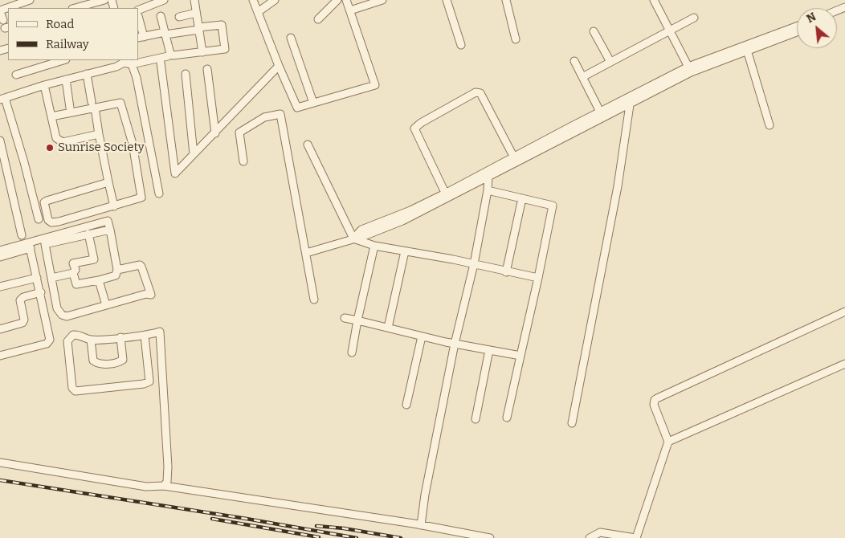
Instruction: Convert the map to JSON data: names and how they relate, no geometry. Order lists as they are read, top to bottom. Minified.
{"places":["Sunrise Society"],"legend":["Road","Railway"],"north":"top left"}
